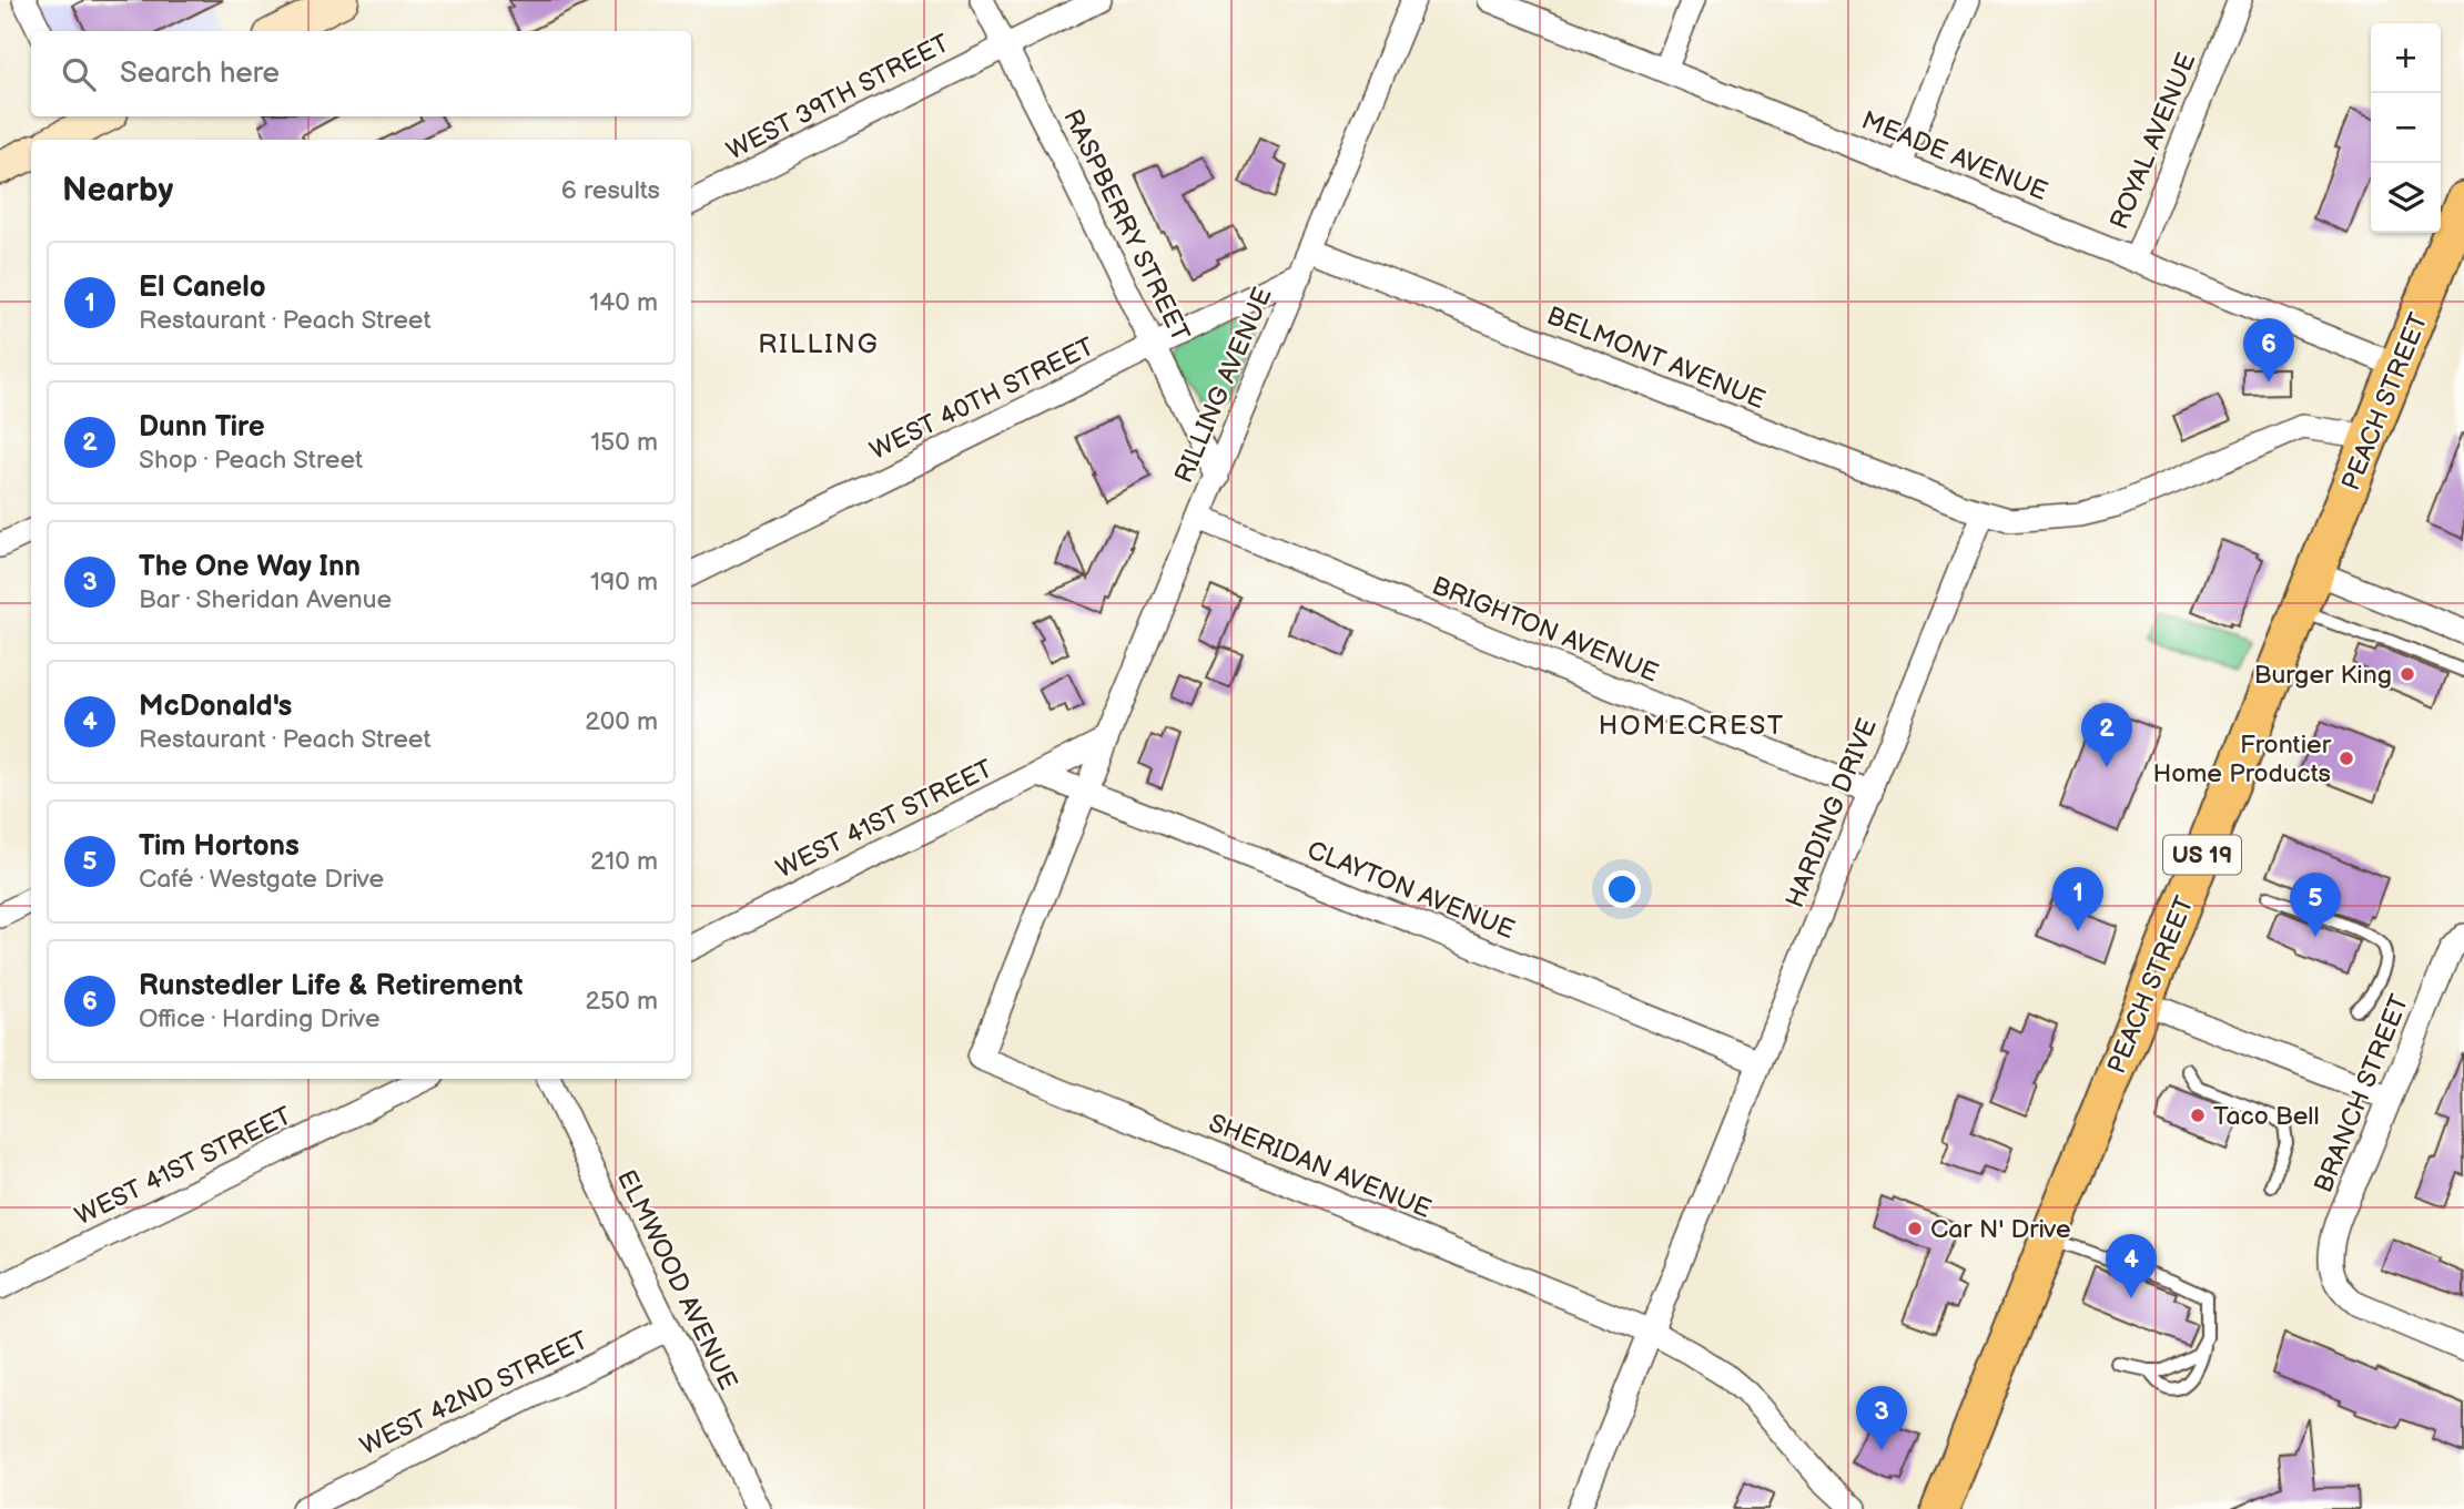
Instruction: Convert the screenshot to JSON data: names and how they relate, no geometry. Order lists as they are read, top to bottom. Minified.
{"streets":{"main road":["PEACH STREET","US 19"],"street":["WEST 39TH STREET","ROYAL AVENUE","MEADE AVENUE","RASPBERRY STREET","BELMONT AVENUE","RILLING AVENUE","WEST 40TH STREET","BRIGHTON AVENUE","HARDING DRIVE","WEST 41ST STREET","CLAYTON AVENUE","BRANCH STREET","SHERIDAN AVENUE","ELMWOOD AVENUE","WEST 42ND STREET"]},"crossings":[["WEST 39TH STREET","RASPBERRY STREET"],["ROYAL AVENUE","MEADE AVENUE"],["MEADE AVENUE","PEACH STREET"],["RASPBERRY STREET","RILLING AVENUE"],["RASPBERRY STREET","WEST 40TH STREET"],["BELMONT AVENUE","RILLING AVENUE"],["BELMONT AVENUE","HARDING DRIVE"],["RILLING AVENUE","WEST 40TH STREET"],["RILLING AVENUE","BRIGHTON AVENUE"],["RILLING AVENUE","WEST 41ST STREET"],["RILLING AVENUE","CLAYTON AVENUE"],["RILLING AVENUE","SHERIDAN AVENUE"],["BRIGHTON AVENUE","HARDING DRIVE"],["HARDING DRIVE","CLAYTON AVENUE"],["HARDING DRIVE","SHERIDAN AVENUE"],["WEST 41ST STREET","CLAYTON AVENUE"],["CLAYTON AVENUE","SHERIDAN AVENUE"],["ELMWOOD AVENUE","WEST 42ND STREET"]],"districts":["RILLING","HOMECREST"],"places":["Burger King","Frontier Home Products","Taco Bell","Car N' Drive"],"page":{"map_buttons":["+","−"],"search":"Search here","heading":["Nearby","6 results"],"list":[{"mark":"1","name":"El Canelo","note":"Restaurant · Peach Street","value":"140 m"},{"mark":"2","name":"Dunn Tire","note":"Shop · Peach Street","value":"150 m"},{"mark":"3","name":"The One Way Inn","note":"Bar · Sheridan Avenue","value":"190 m"},{"mark":"4","name":"McDonald's","note":"Restaurant · Peach Street","value":"200 m"},{"mark":"5","name":"Tim Hortons","note":"Café · Westgate Drive","value":"210 m"},{"mark":"6","name":"Runstedler Life & Retirement","note":"Office · Harding Drive","value":"250 m"}],"pins":["6","2","1","5","4","3"]}}
